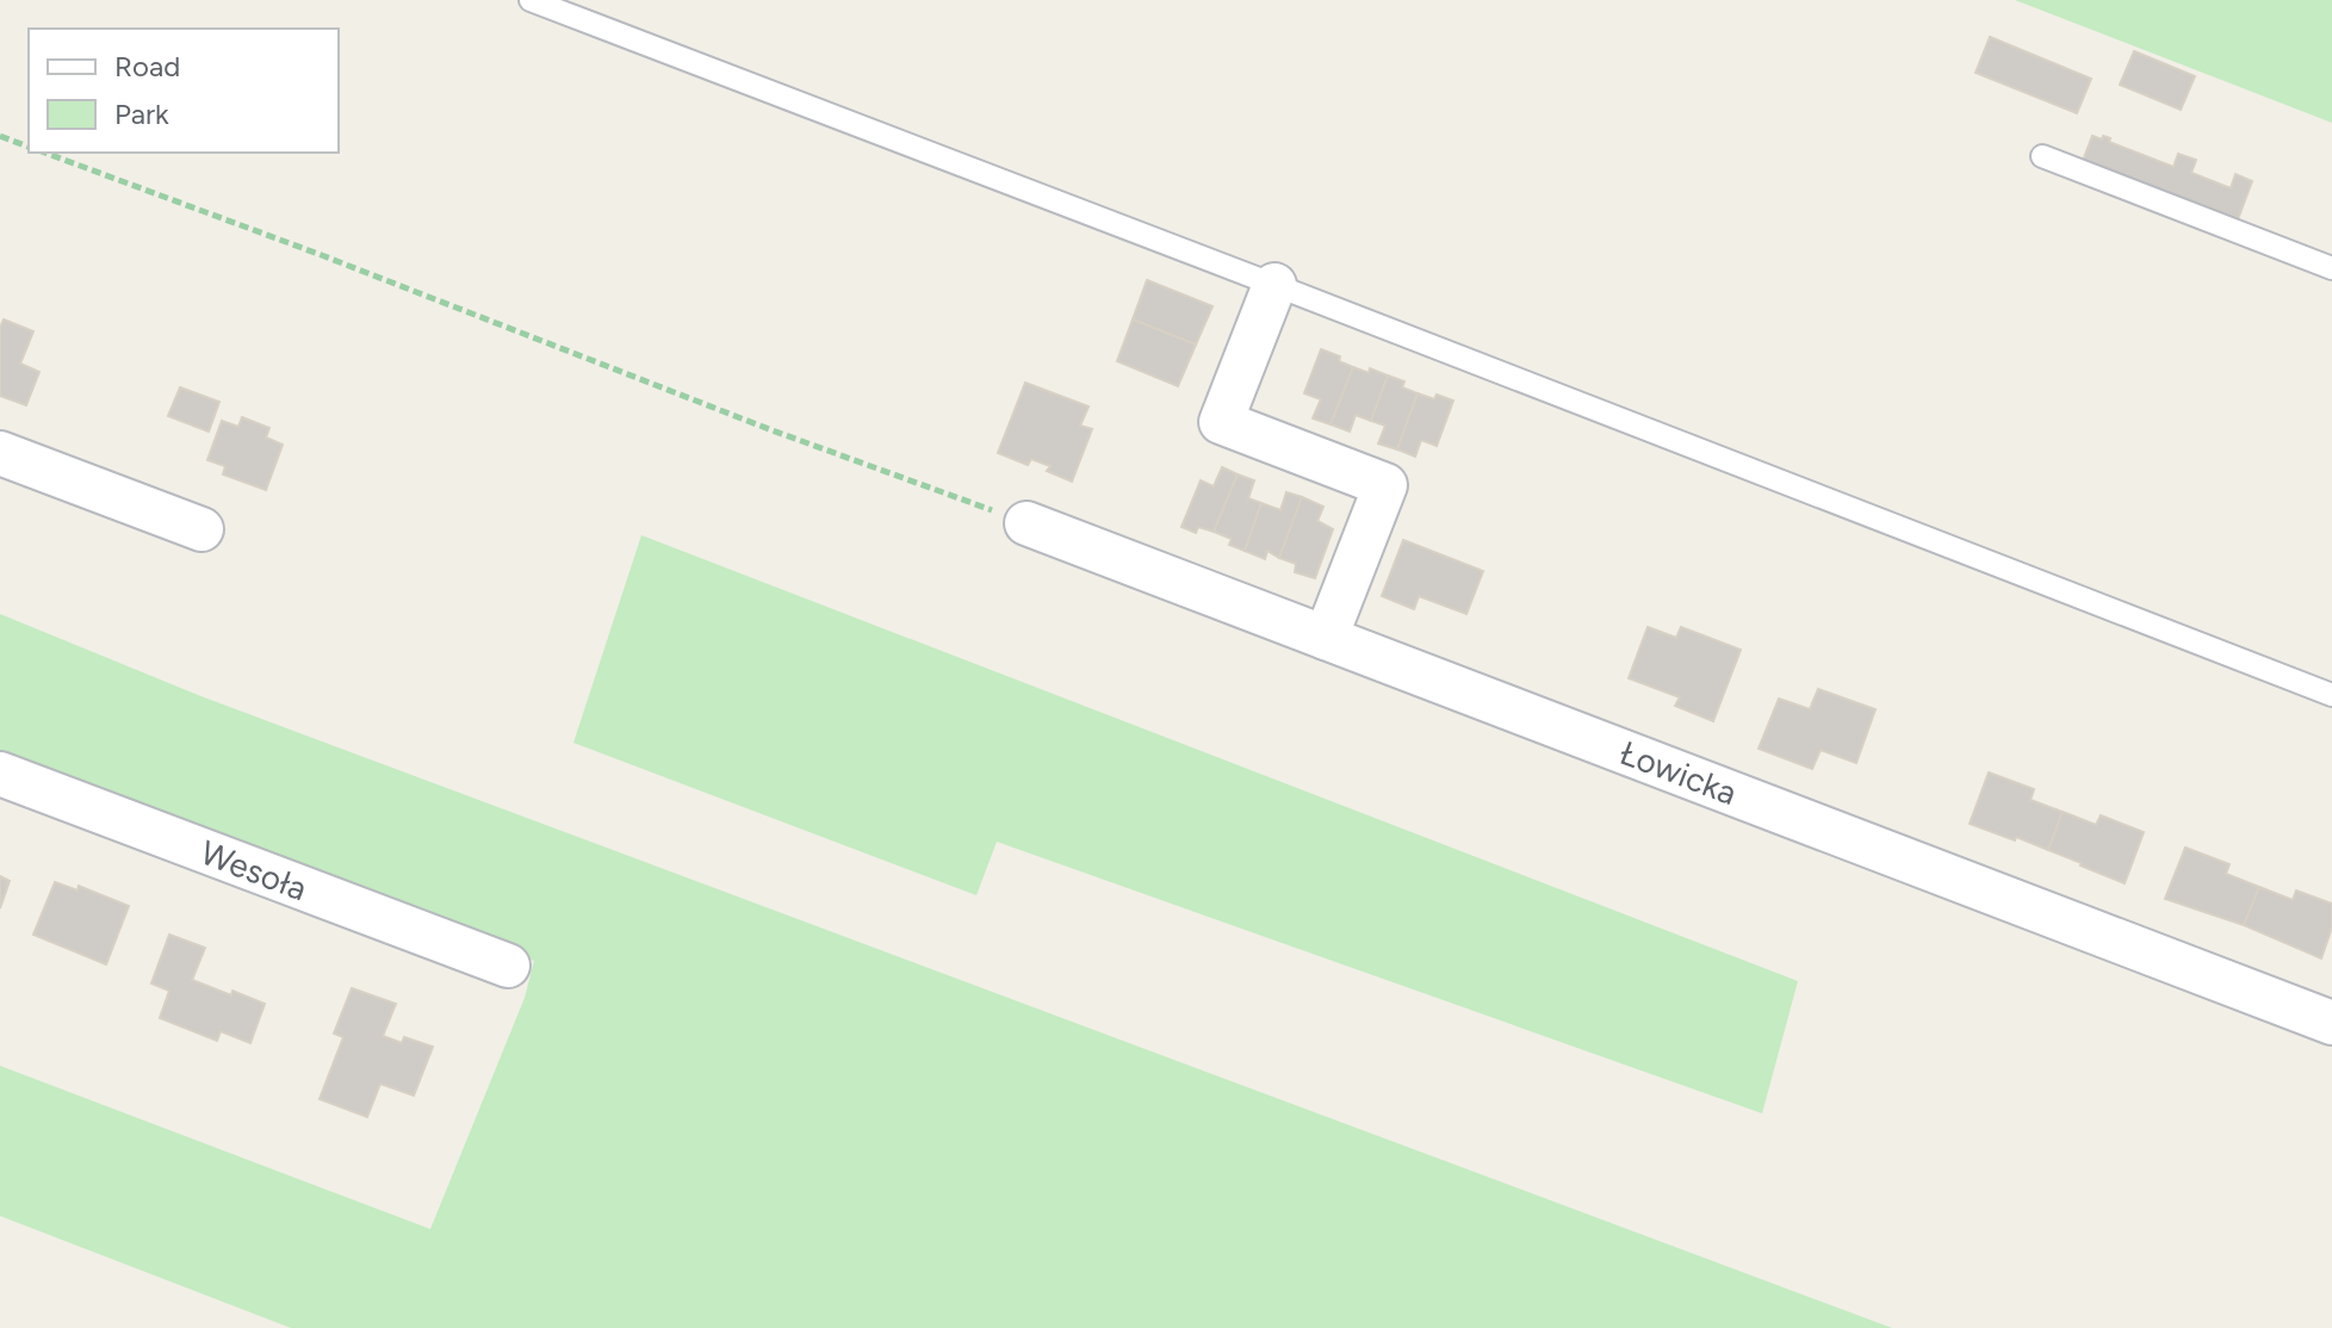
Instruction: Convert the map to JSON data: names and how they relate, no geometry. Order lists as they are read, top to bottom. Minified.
{"streets":{"street":["Łowicka","Wesoła"]},"legend":["Road","Park"]}
